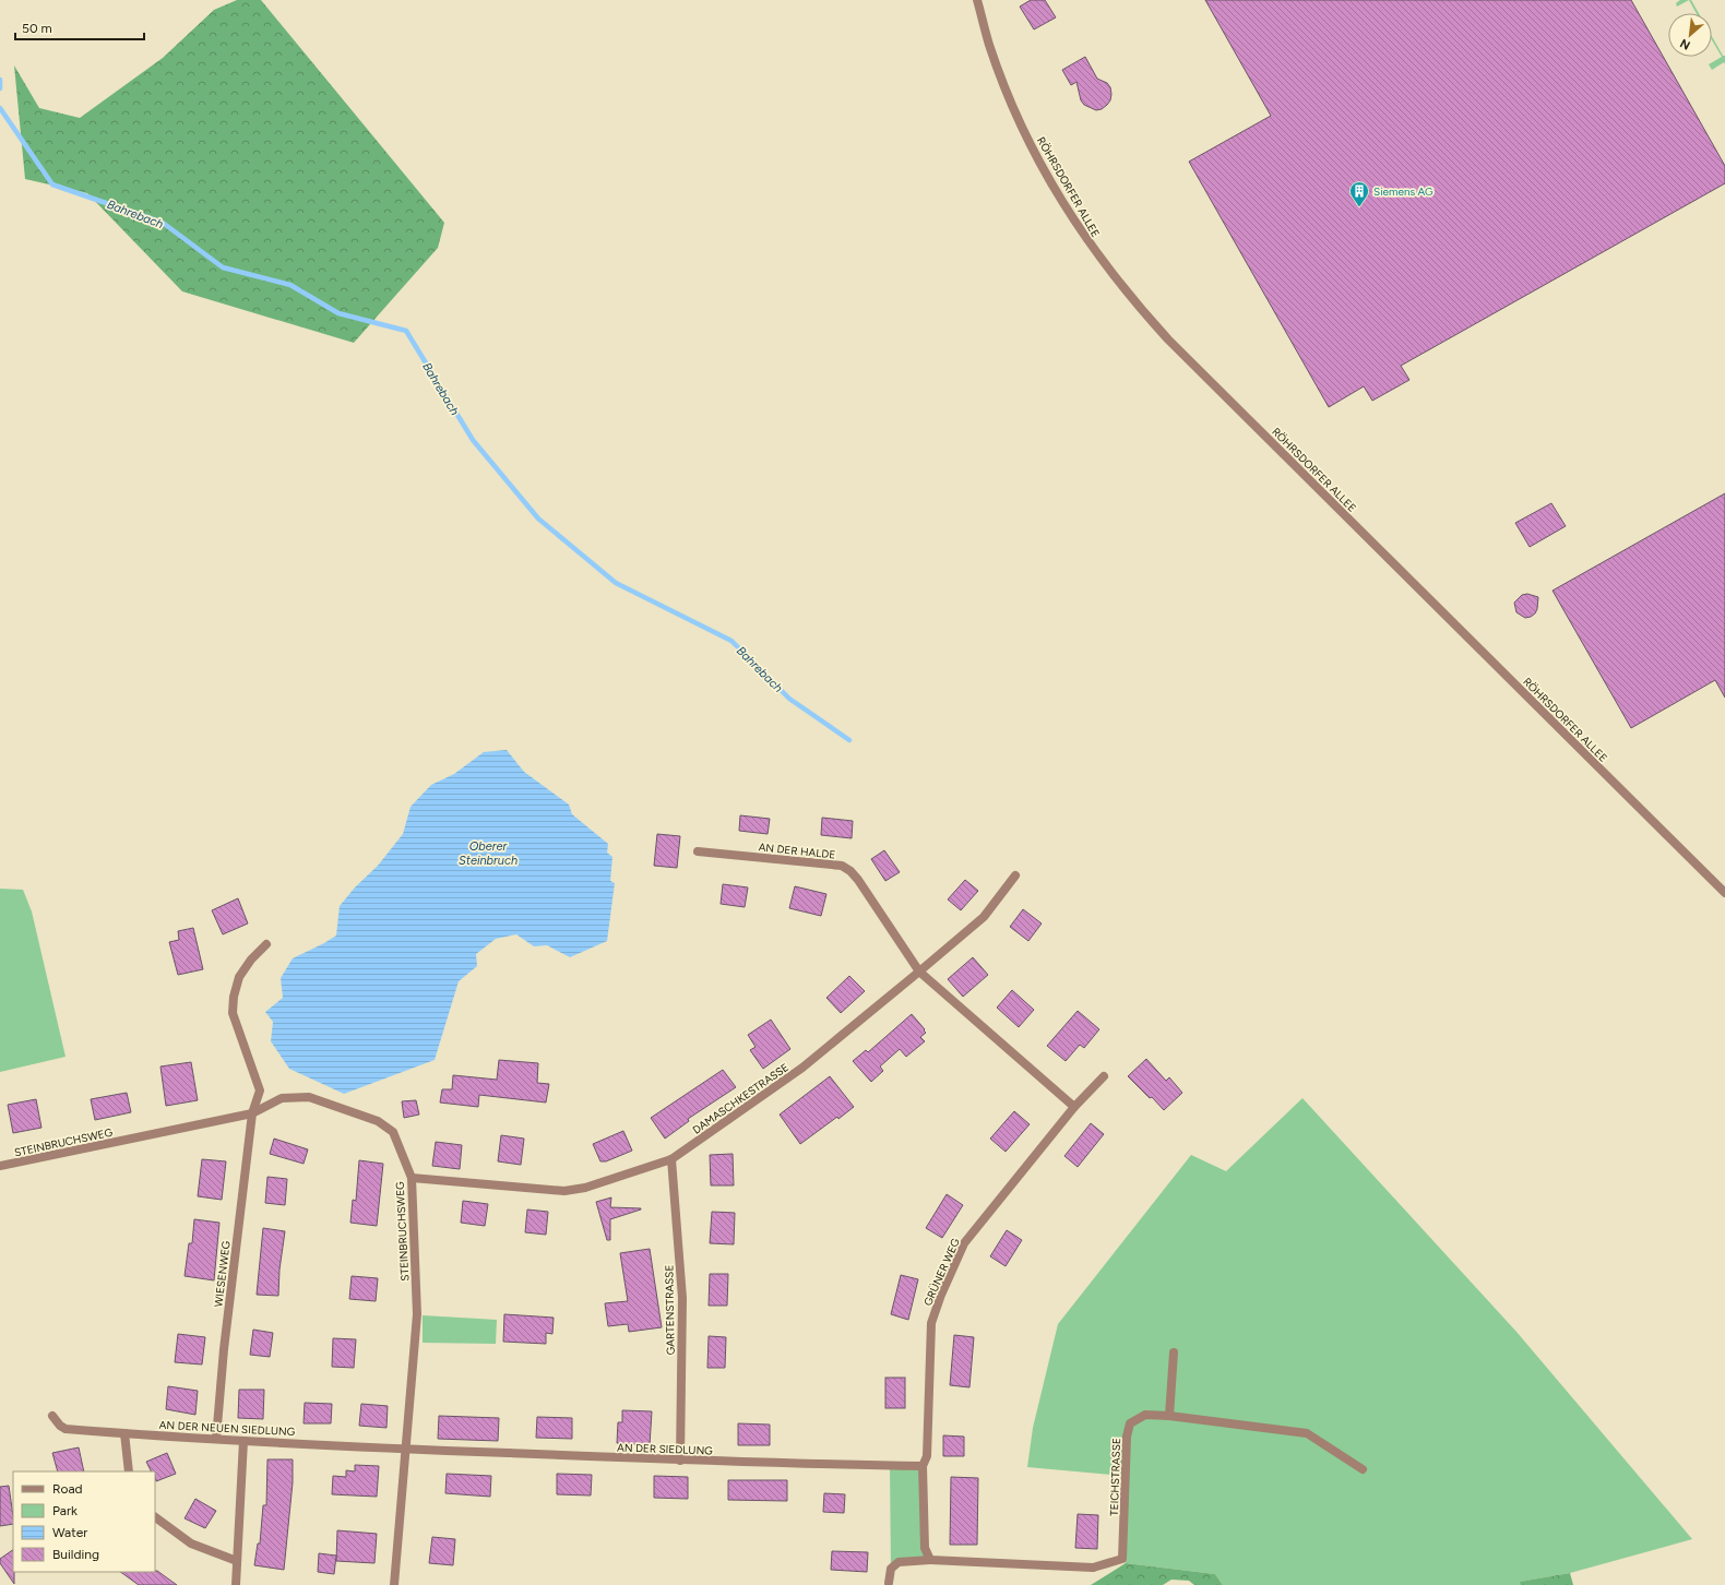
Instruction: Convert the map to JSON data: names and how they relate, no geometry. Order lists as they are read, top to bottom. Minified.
{"streets":{"street":["RÖHRSDORFER ALLEE","AN DER HALDE","DAMASCHKESTRASSE","STEINBRUCHSWEG","GRÜNER WEG","WIESENWEG","GARTENSTRASSE","AN DER NEUEN SIEDLUNG","AN DER SIEDLUNG","TEICHSTRASSE"]},"crossings":[["AN DER HALDE","DAMASCHKESTRASSE"],["DAMASCHKESTRASSE","STEINBRUCHSWEG"],["DAMASCHKESTRASSE","GARTENSTRASSE"],["STEINBRUCHSWEG","WIESENWEG"],["STEINBRUCHSWEG","AN DER NEUEN SIEDLUNG"],["STEINBRUCHSWEG","AN DER SIEDLUNG"],["GRÜNER WEG","AN DER SIEDLUNG"],["GRÜNER WEG","TEICHSTRASSE"],["WIESENWEG","AN DER NEUEN SIEDLUNG"],["GARTENSTRASSE","AN DER SIEDLUNG"],["AN DER NEUEN SIEDLUNG","AN DER SIEDLUNG"]],"water":["Bahrebach","Oberer Steinbruch"],"places":{"building":["Siemens AG"]},"legend":["Road","Park","Water","Building"],"scale_bar":"50 m","north":"bottom left"}
